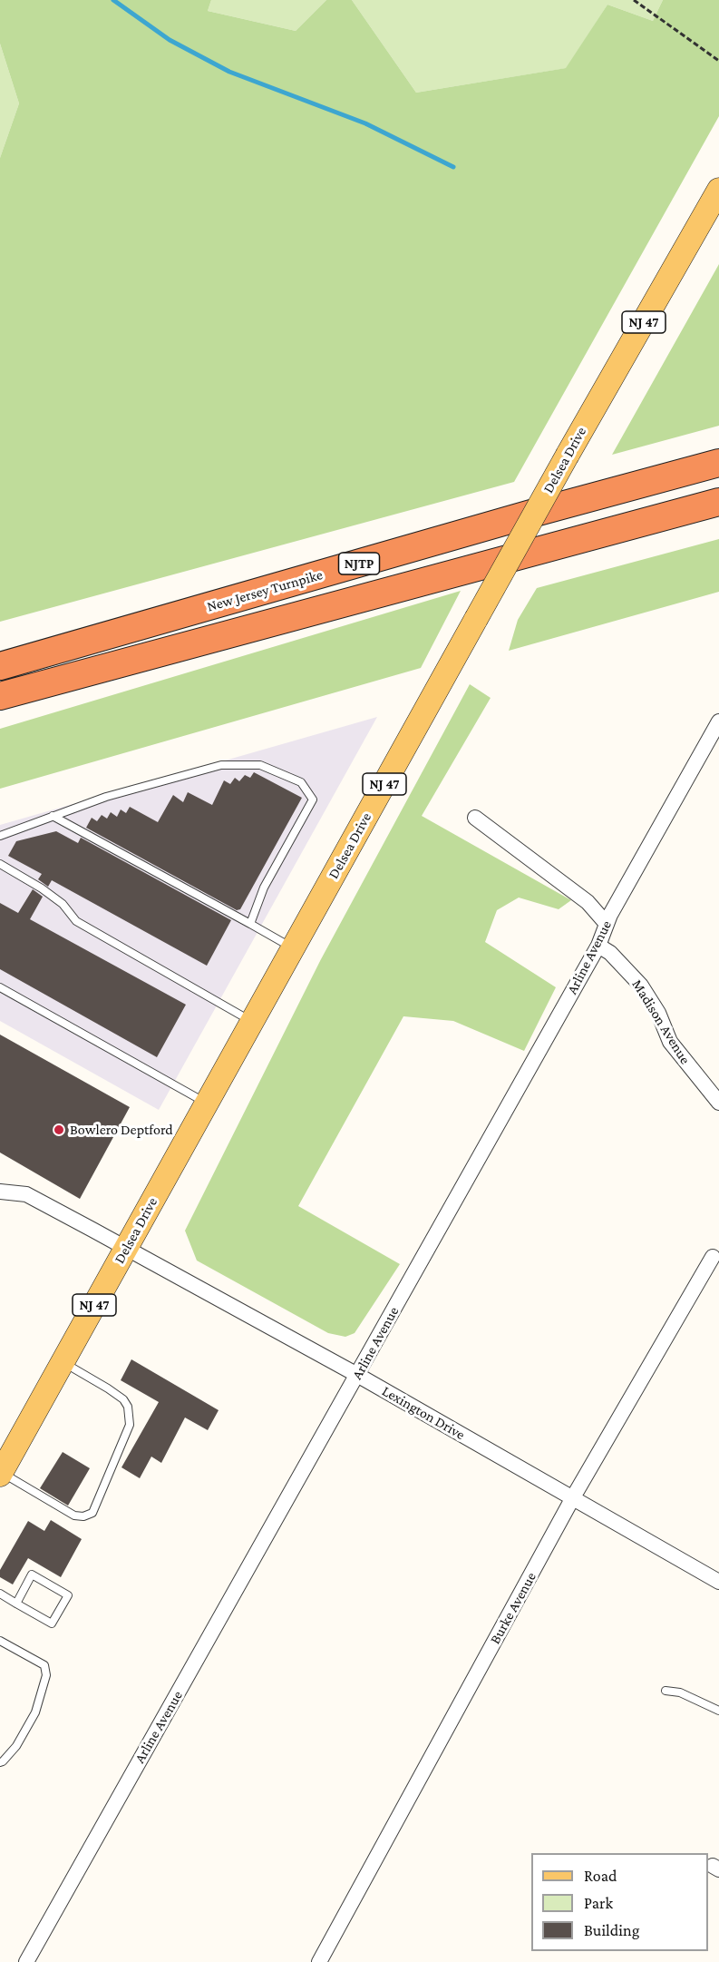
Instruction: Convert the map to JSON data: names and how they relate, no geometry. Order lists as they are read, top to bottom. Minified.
{"streets":{"highway":["NJTP","New Jersey Turnpike"],"main road":["NJ 47","Delsea Drive"],"street":["Arline Avenue","Madison Avenue","Lexington Drive","Burke Avenue"]},"crossings":[["Delsea Drive","Lexington Drive"],["Arline Avenue","Madison Avenue"],["Arline Avenue","Lexington Drive"],["Lexington Drive","Burke Avenue"]],"places":["Bowlero Deptford"],"legend":["Road","Park","Building"]}
